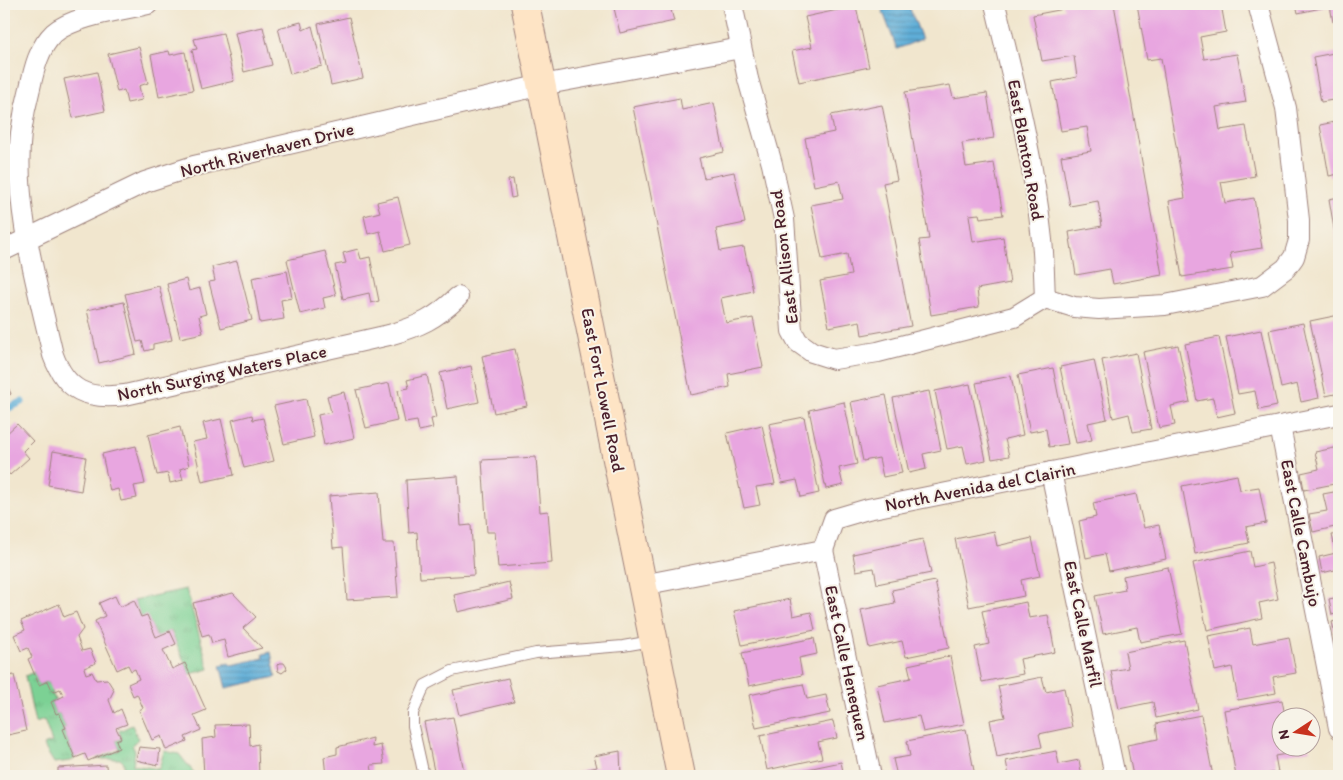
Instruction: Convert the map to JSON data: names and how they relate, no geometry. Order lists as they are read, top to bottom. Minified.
{"streets":{"main road":["East Fort Lowell Road"],"street":["North Riverhaven Drive","East Blanton Road","East Allison Road","North Surging Waters Place","North Avenida del Clairin","East Calle Cambujo","East Calle Marfil","East Calle Henequen"]},"crossings":[["North Riverhaven Drive","East Allison Road"],["North Riverhaven Drive","North Surging Waters Place"],["North Riverhaven Drive","East Fort Lowell Road"],["East Blanton Road","East Allison Road"],["North Avenida del Clairin","East Calle Cambujo"],["North Avenida del Clairin","East Calle Marfil"],["North Avenida del Clairin","East Calle Henequen"]],"north":"left"}
